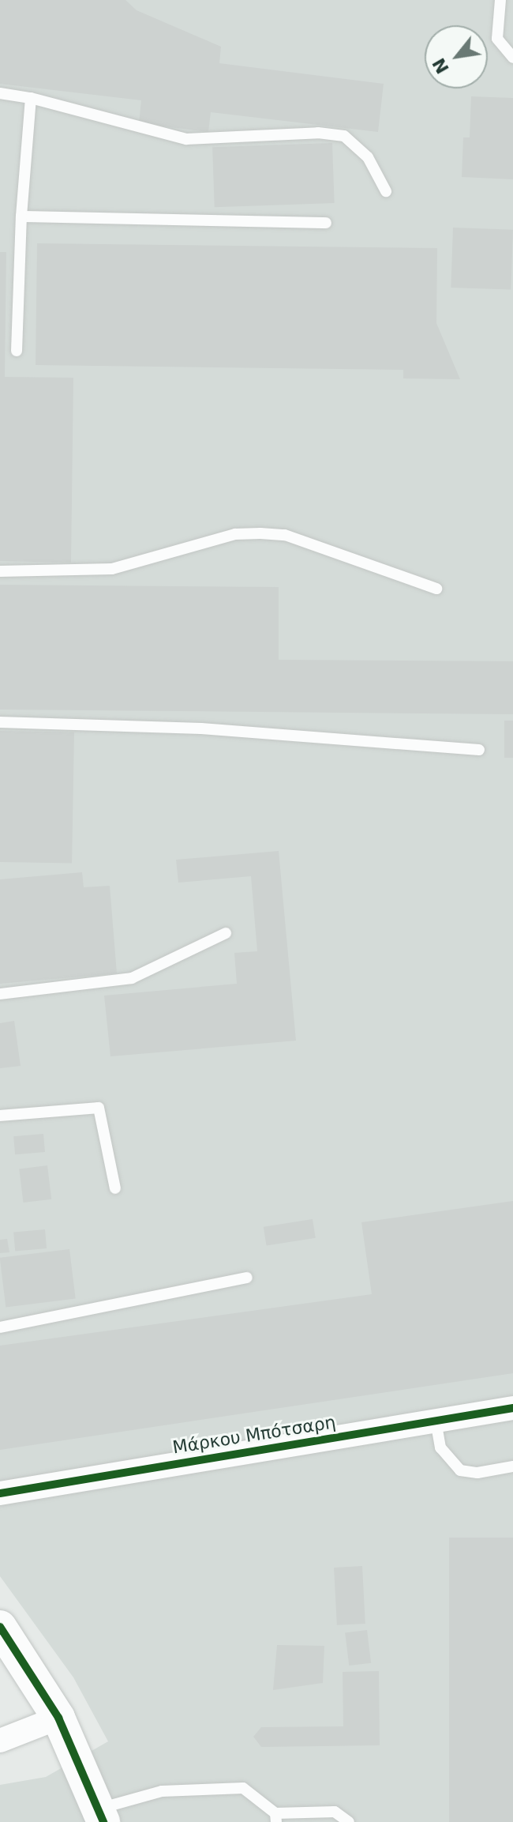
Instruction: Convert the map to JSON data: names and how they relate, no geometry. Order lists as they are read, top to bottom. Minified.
{"streets":{"street":["Μάρκου Μπότσαρη"]},"north":"bottom left"}
